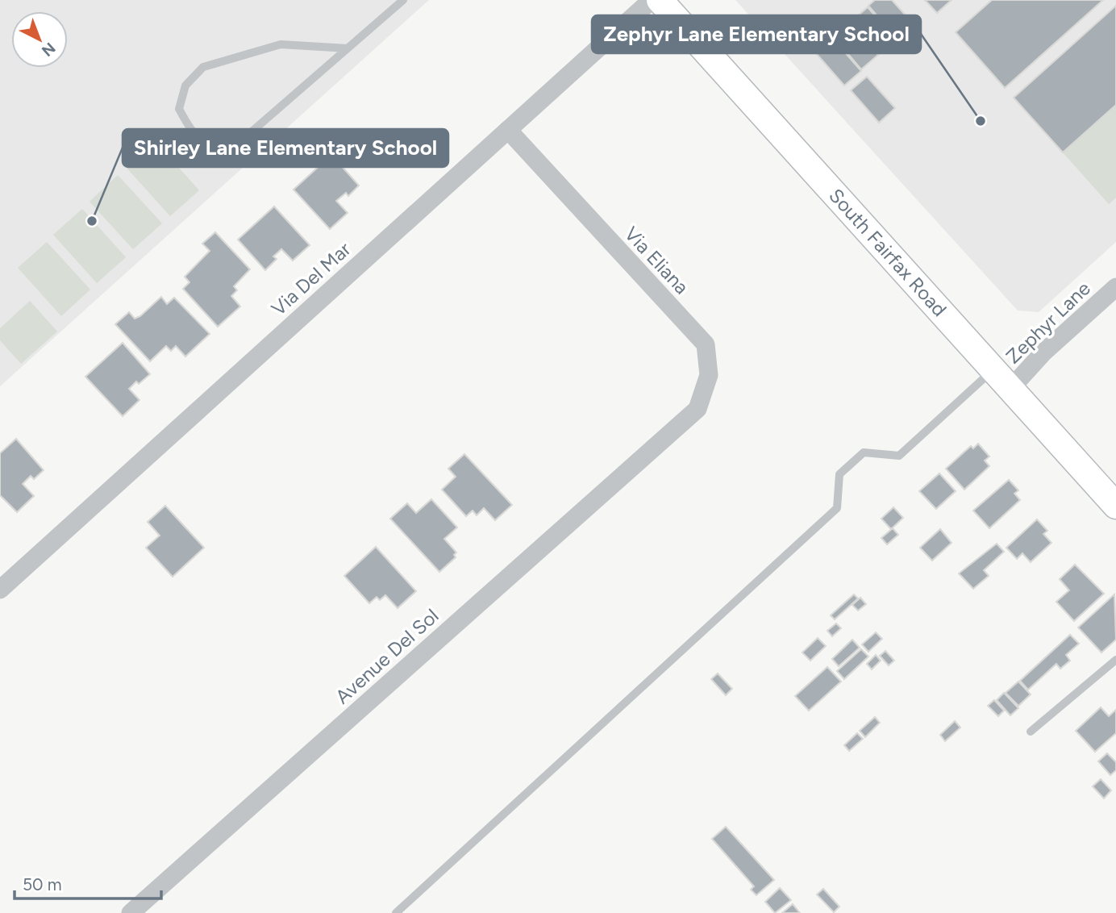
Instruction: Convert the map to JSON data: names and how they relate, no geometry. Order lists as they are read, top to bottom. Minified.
{"streets":{"street":["South Fairfax Road","Via Eliana","Via Del Mar","Zephyr Lane","Avenue Del Sol"]},"crossings":[["South Fairfax Road","Zephyr Lane"],["Via Eliana","Via Del Mar"],["Via Eliana","Avenue Del Sol"]],"places":["Zephyr Lane Elementary School","Shirley Lane Elementary School"],"scale_bar":"50 m","north":"bottom right"}
